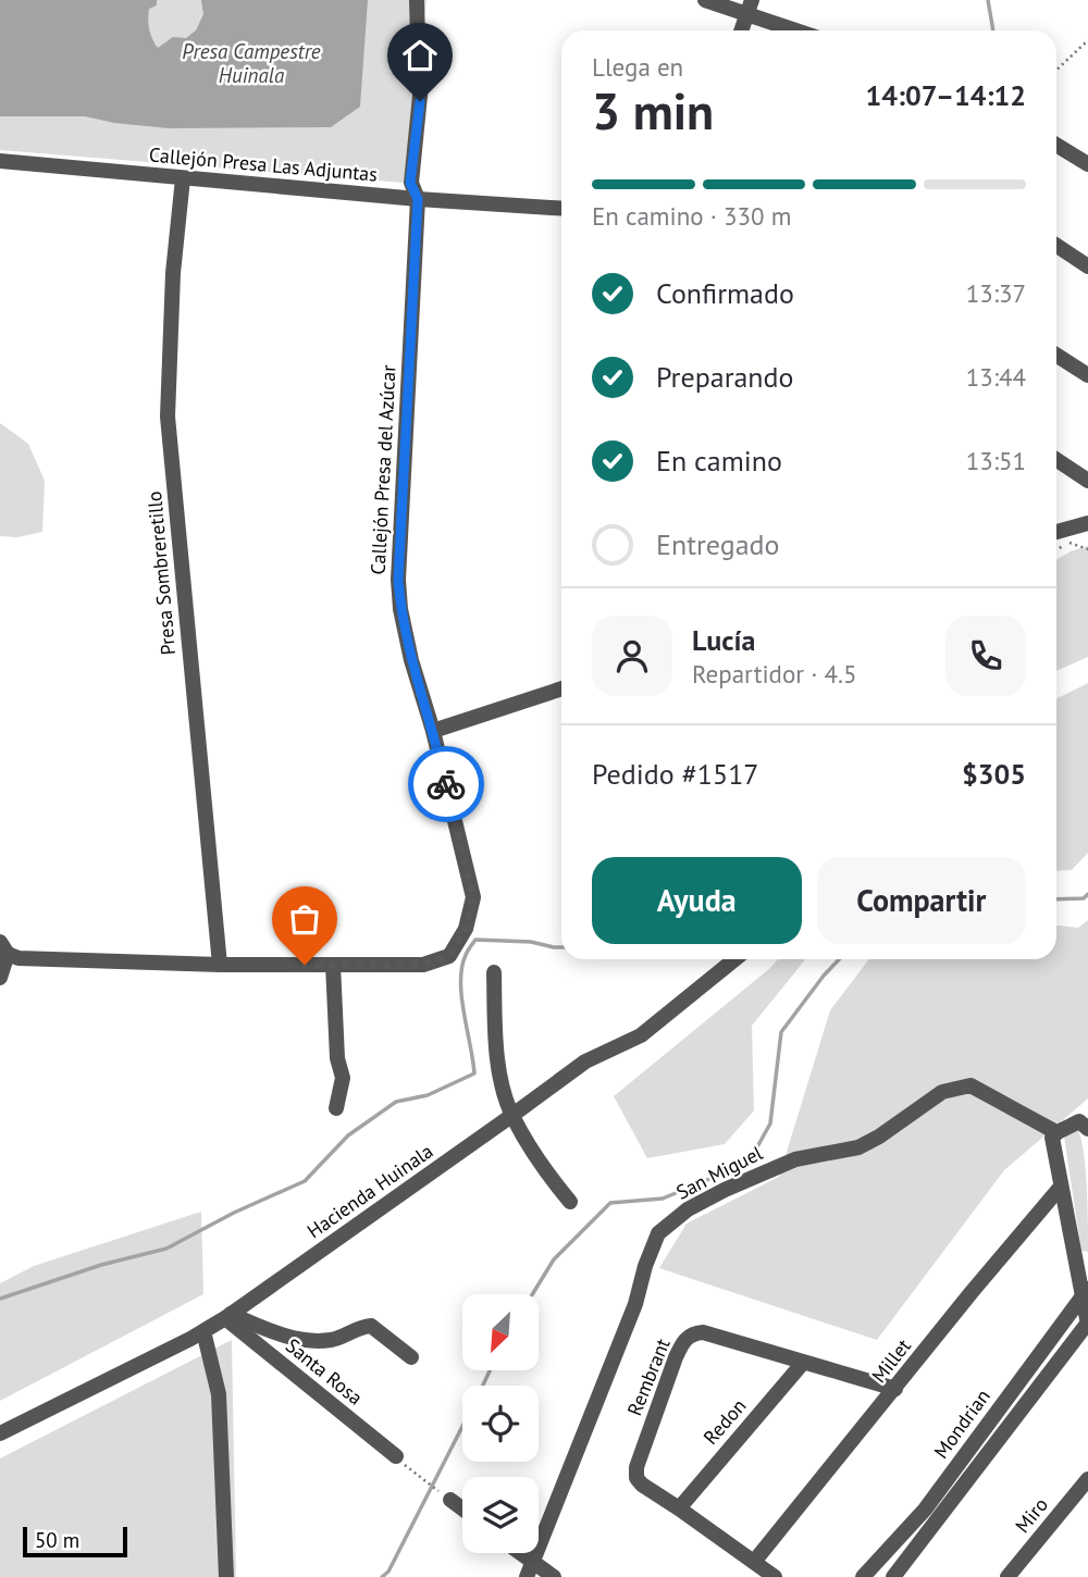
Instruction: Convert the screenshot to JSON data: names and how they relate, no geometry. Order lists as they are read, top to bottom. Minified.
{"streets":{"street":["Callejón Presa Las Adjuntas","Callejón Presa del Azúcar","Presa Sombreretillo","San Miguel","Hacienda Huinala","Millet","Santa Rosa","Rembrant","Redon","Mondrian","Miro"]},"crossings":[["Callejón Presa Las Adjuntas","Callejón Presa del Azúcar"],["Callejón Presa Las Adjuntas","Presa Sombreretillo"],["Callejón Presa del Azúcar","Presa Sombreretillo"],["Hacienda Huinala","Santa Rosa"],["Millet","Rembrant"],["Rembrant","Redon"]],"water":["Presa Campestre Huinala"],"scale_bar":"50 m","north":"bottom left","page":{"heading":["3 min","Llega en","14:07–14:12"],"panel":["Lucía","Repartidor · 4.5","Pedido #1517","$305"],"bar":"En camino · 330 m","list":[["Confirmado","13:37"],["Preparando","13:44"],["En camino","13:51"],"Entregado"],"buttons":["Ayuda","Compartir"],"scale":"50 m"}}
